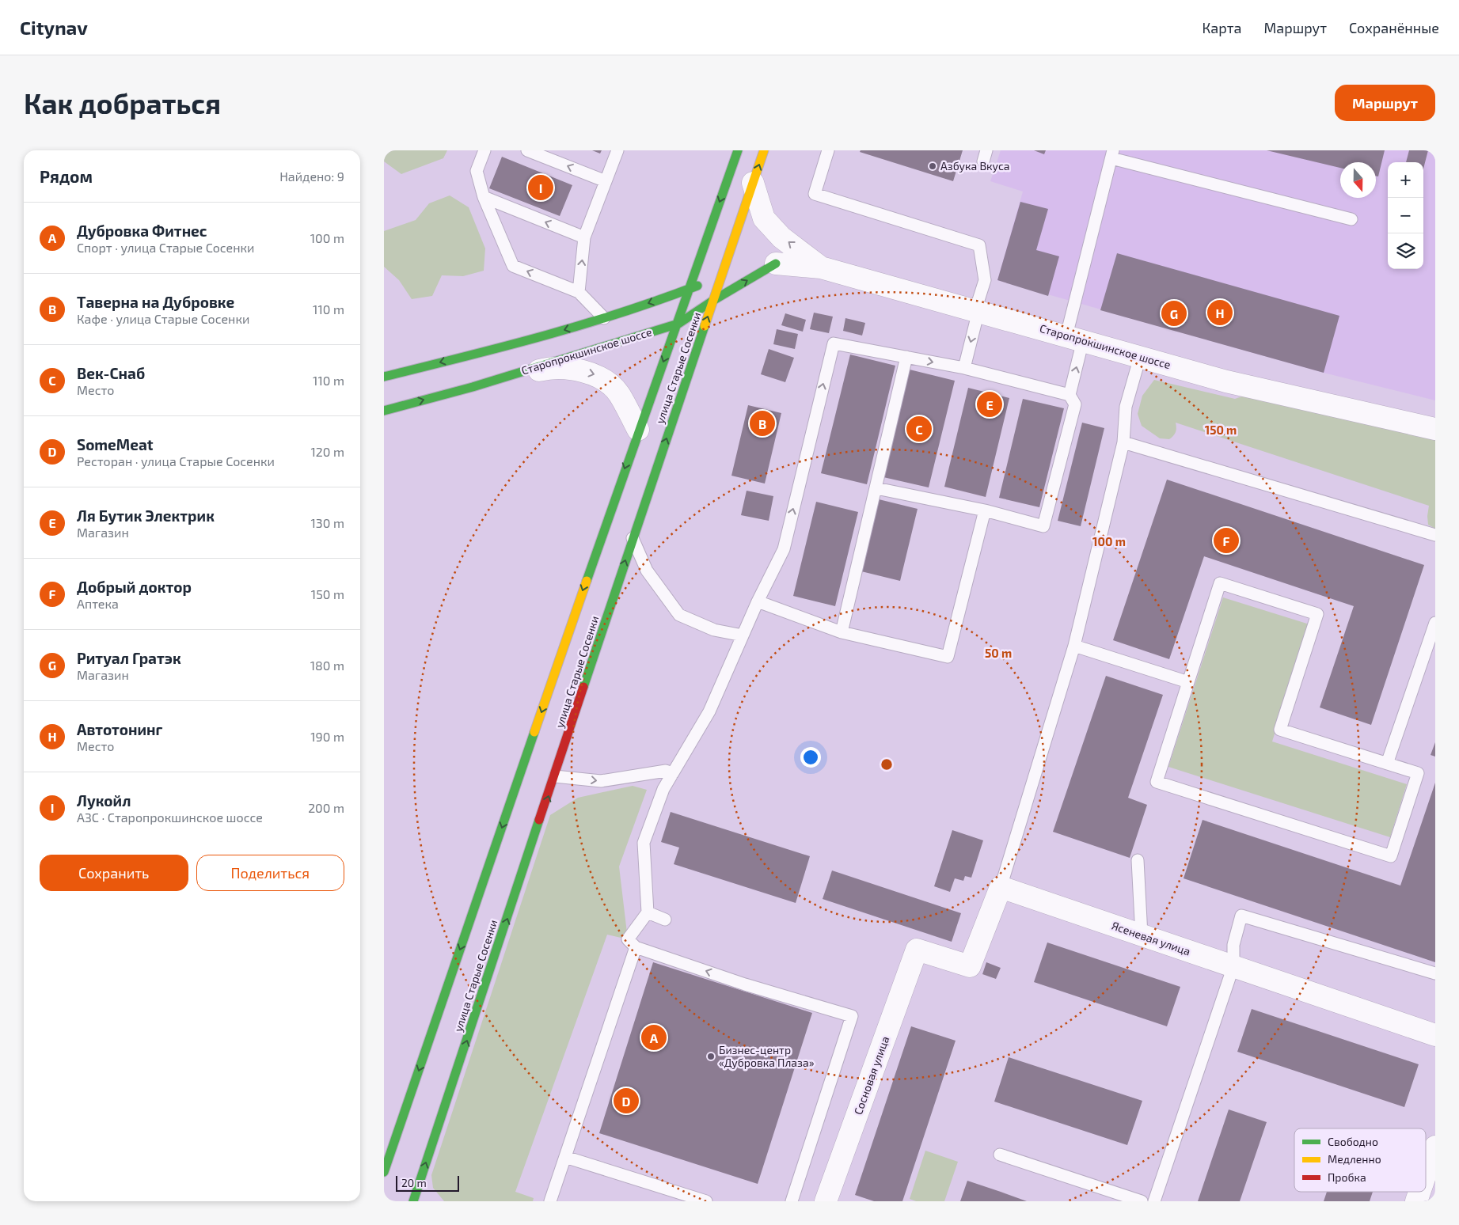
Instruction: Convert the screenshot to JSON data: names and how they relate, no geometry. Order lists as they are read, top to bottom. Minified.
{"streets":{"street":["Старопрокшинское шоссе","улица Старые Сосенки","Ясеневая улица","Сосновая улица"]},"crossings":[["Старопрокшинское шоссе","улица Старые Сосенки"],["Ясеневая улица","Сосновая улица"]],"places":["Азбука Вкуса","Бизнес-центр «Дубровка Плаза»"],"legend":["Свободно","Медленно","Пробка"],"scale_bar":"20 m","north":"bottom","page":{"header":"Citynav","nav":["Карта","Маршрут","Сохранённые"],"buttons":["Маршрут",["Сохранить","Поделиться"]],"title":"Как добраться","heading":["Рядом","Найдено: 9"],"map_buttons":["+","−"],"pins":["I","H","G","E","B","C","F","A","D"],"list":[{"mark":"A","name":"Дубровка Фитнес","note":"Спорт · улица Старые Сосенки","value":"100 m"},{"mark":"B","name":"Таверна на Дубровке","note":"Кафе · улица Старые Сосенки","value":"110 m"},{"mark":"C","name":"Век-Снаб","note":"Место","value":"110 m"},{"mark":"D","name":"SomeMeat","note":"Ресторан · улица Старые Сосенки","value":"120 m"},{"mark":"E","name":"Ля Бутик Электрик","note":"Магазин","value":"130 m"},{"mark":"F","name":"Добрый доктор","note":"Аптека","value":"150 m"},{"mark":"G","name":"Ритуал Гратэк","note":"Магазин","value":"180 m"},{"mark":"H","name":"Автотонинг","note":"Место","value":"190 m"},{"mark":"I","name":"Лукойл","note":"АЗС · Старопрокшинское шоссе","value":"200 m"}],"scale":"20 m"},"rings":["150 m","100 m","50 m"]}
